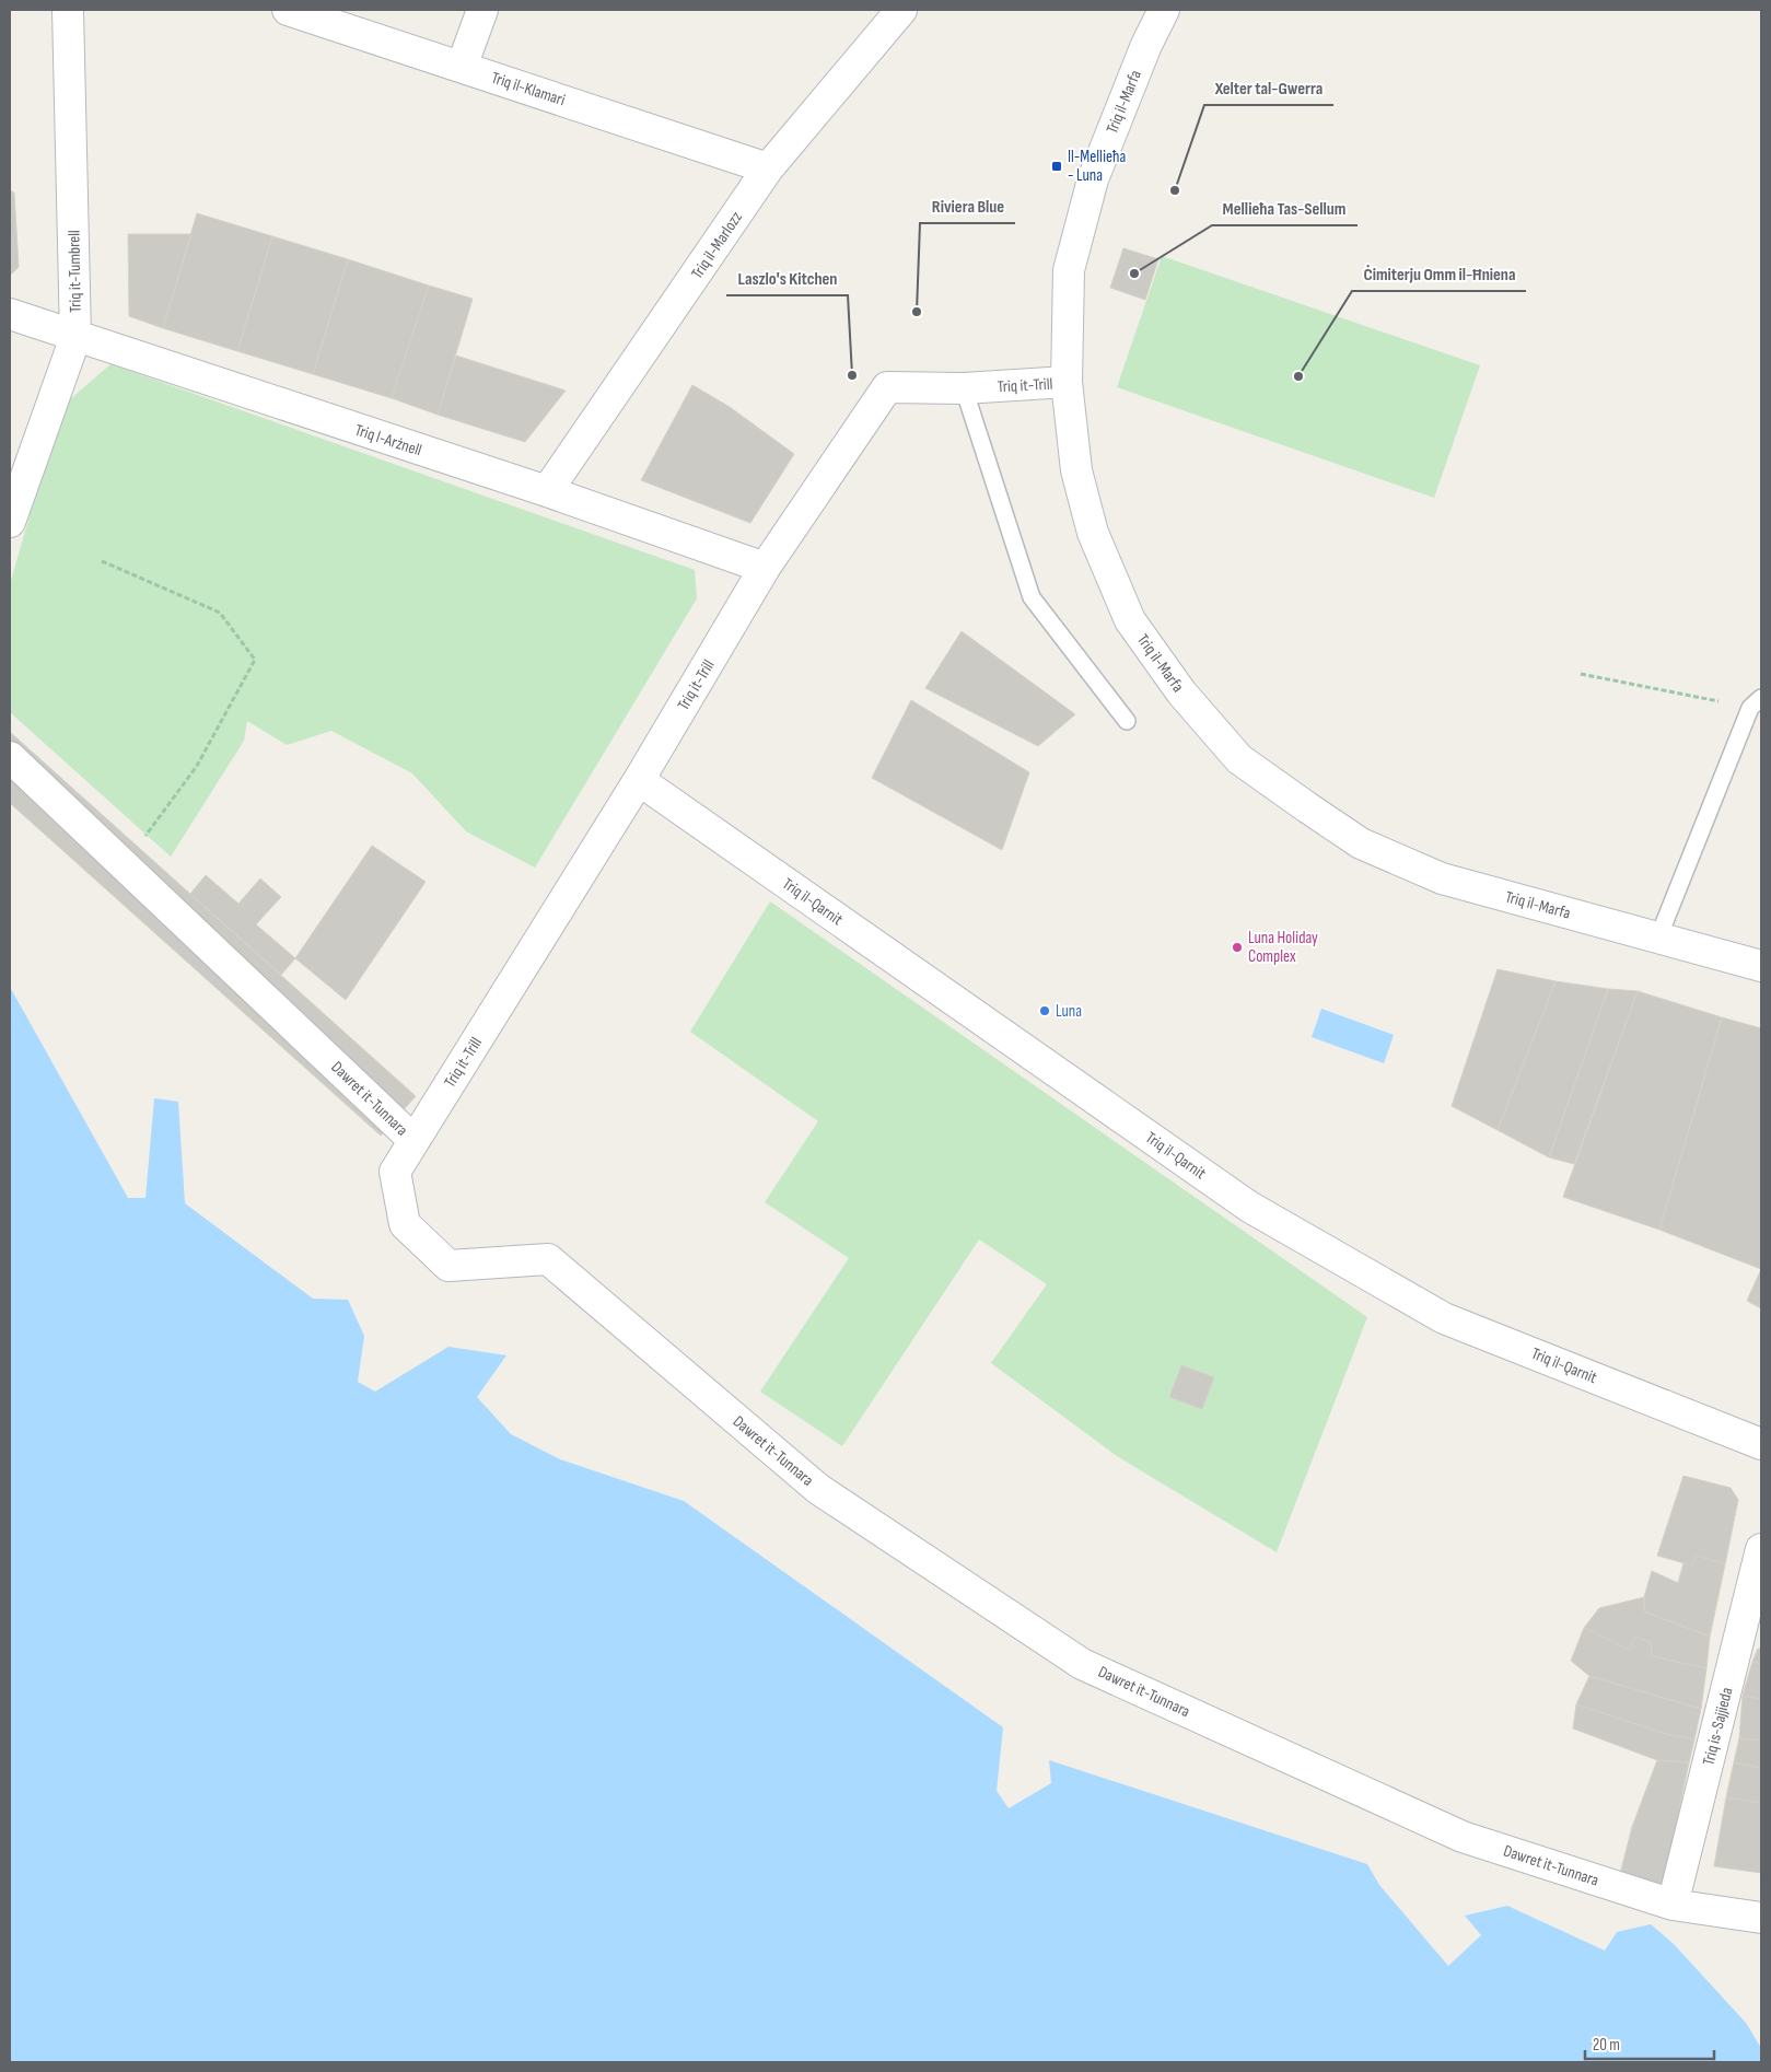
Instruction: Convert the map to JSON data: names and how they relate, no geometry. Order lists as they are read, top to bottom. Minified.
{"streets":{"street":["Triq il-Klamari","Triq il-Marfa","Triq il-Marlozz","Triq it-Tumbrell","Triq it-Trill","Triq l-Arżnell","Triq il-Qarnit","Dawret it-Tunnara","Triq is-Sajjieda"]},"crossings":[["Triq il-Klamari","Triq il-Marlozz"],["Triq il-Marfa","Triq it-Trill"],["Triq il-Marlozz","Triq l-Arżnell"],["Triq it-Tumbrell","Triq l-Arżnell"],["Triq it-Trill","Triq l-Arżnell"],["Triq it-Trill","Triq il-Qarnit"],["Triq it-Trill","Dawret it-Tunnara"],["Dawret it-Tunnara","Triq is-Sajjieda"]],"places":{"transit":["Il-Mellieħa - Luna"],"other":["Xelter tal-Gwerra","Mellieħa Tas-Sellum","Riviera Blue","Laszlo's Kitchen","Ċimiterju Omm il-Ħniena","Luna Holiday Complex","Luna"]},"scale_bar":"20 m"}
